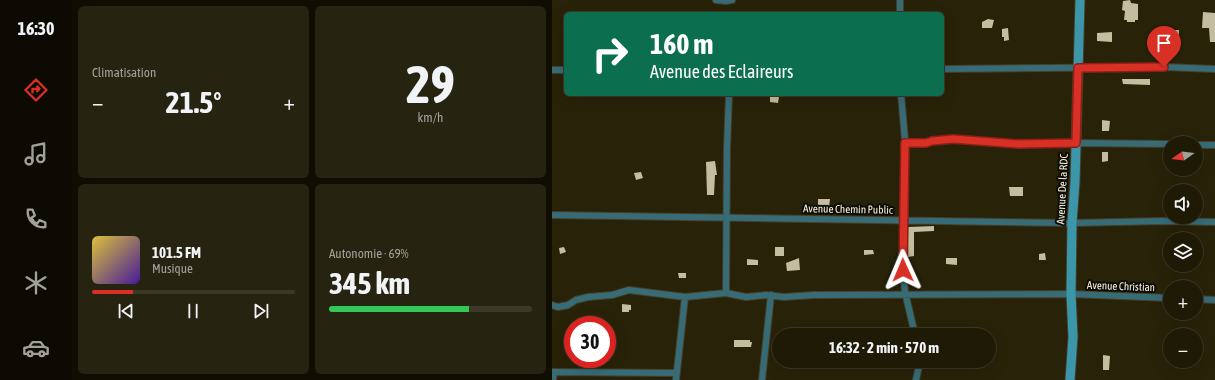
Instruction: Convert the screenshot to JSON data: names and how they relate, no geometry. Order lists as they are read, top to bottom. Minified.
{"streets":{"street":["Avenue De la RDC","Avenue Chemin Public","Avenue Christian"]},"crossings":[["Avenue De la RDC","Avenue Chemin Public"],["Avenue De la RDC","Avenue Christian"]],"north":"left","page":{"tabs":"16:30","tile":["Climatisation",["29","km/h"],["Autonomie · 69%","345 km"]],"turn":["160 m","Avenue des Eclaireurs"],"heat":["−","21.5°","+"],"map_buttons":["+","−"],"song":["101.5 FM","Musique"],"limit":"30","trip":"16:32 · 2 min · 570 m"}}
